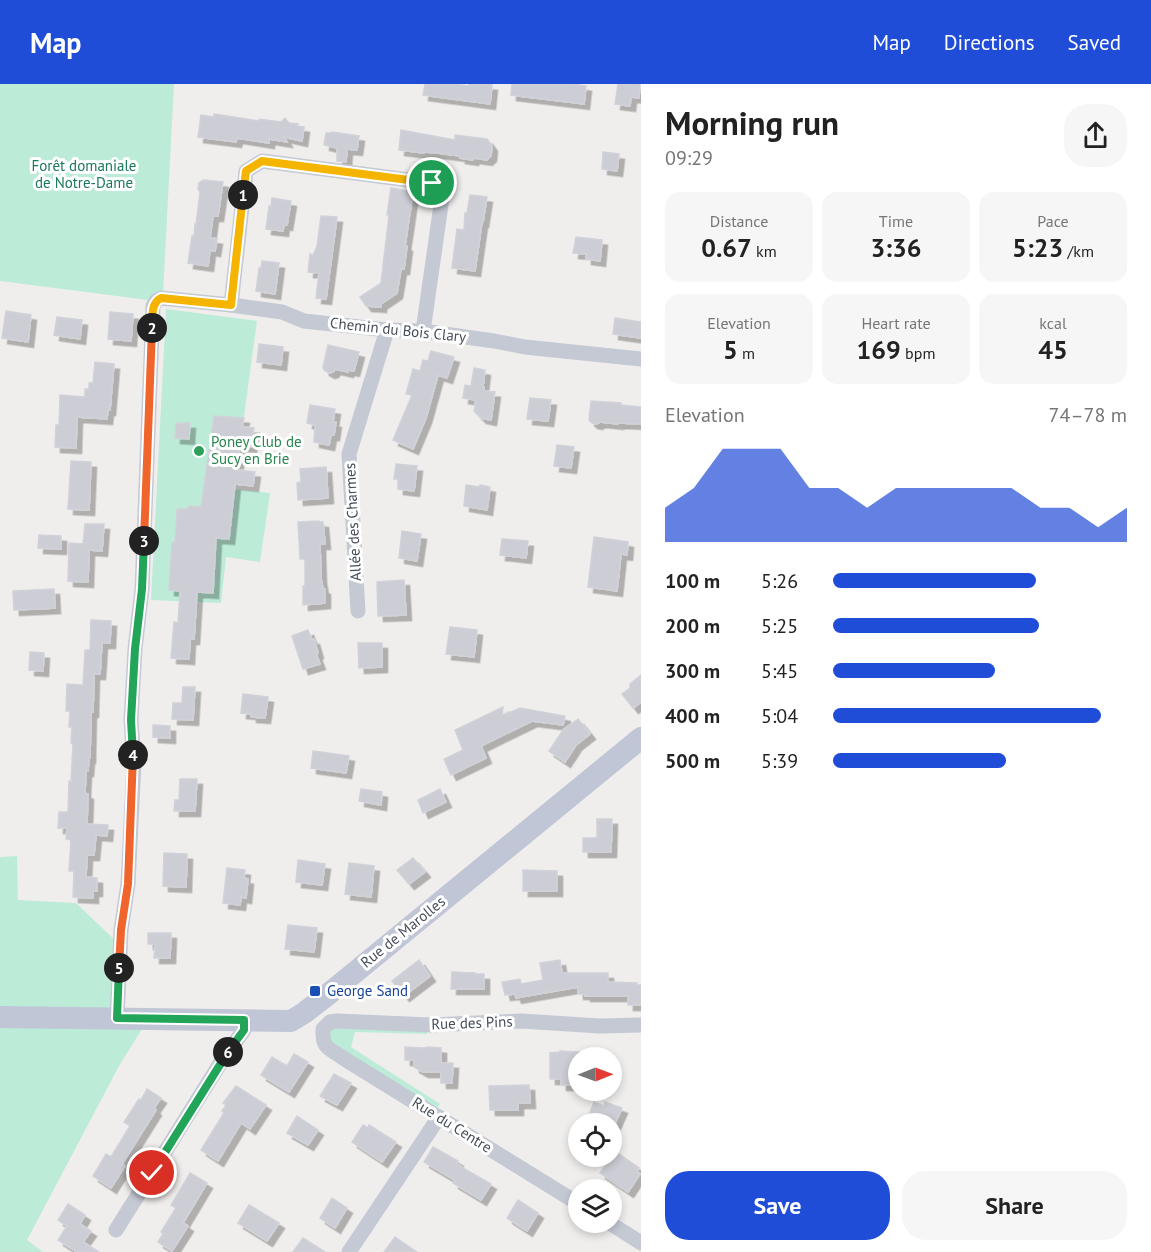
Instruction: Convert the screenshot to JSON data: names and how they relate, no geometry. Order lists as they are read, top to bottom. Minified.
{"streets":{"street":["Chemin du Bois Clary","Allée des Charmes","Rue de Marolles","Rue des Pins","Rue du Centre"]},"crossings":[["Chemin du Bois Clary","Allée des Charmes"],["Chemin du Bois Clary","Rue de Marolles"],["Rue des Pins","Rue du Centre"]],"parks":["Forêt domaniale de Notre-Dame"],"places":{"other":["Poney Club de Sucy en Brie"],"transit":["George Sand"]},"north":"right","page":{"header":"Map","nav":["Map","Directions","Saved"],"heading":["Morning run","09:29"],"pins":["1","2","3","4","5","6"],"stats":[["Distance","0.67 km"],["Time","3:36"],["Pace","5:23 /km"],["Elevation","5 m"],["Heart rate","169 bpm"],["kcal","45"]],"chart":["Elevation","74–78 m"],"list":[{"name":"100 m","note":"5:26"},{"name":"200 m","note":"5:25"},{"name":"300 m","note":"5:45"},{"name":"400 m","note":"5:04"},{"name":"500 m","note":"5:39"}],"buttons":["Save","Share"]}}
